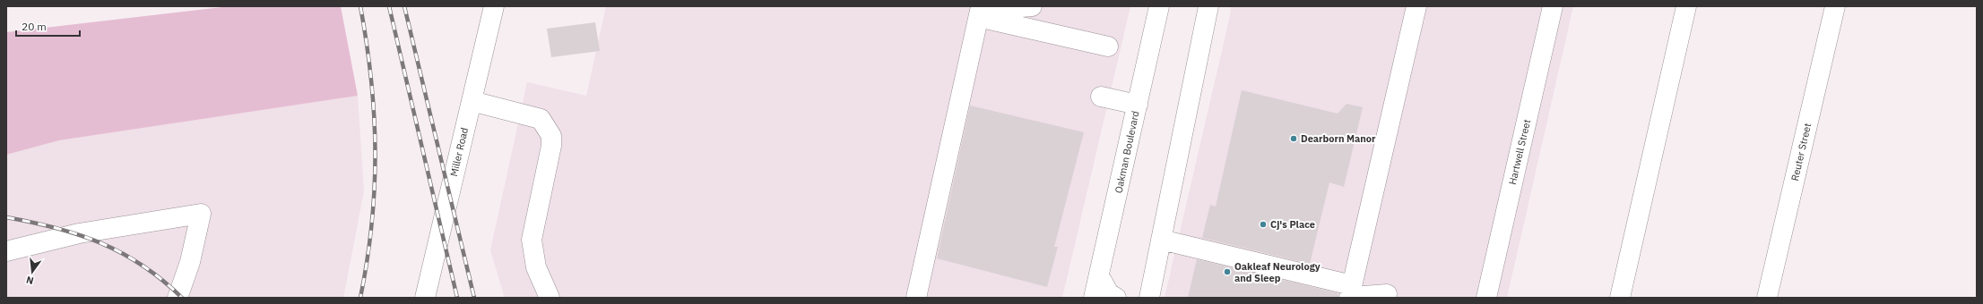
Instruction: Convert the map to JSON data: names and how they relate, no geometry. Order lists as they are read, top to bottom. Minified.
{"streets":{"street":["Miller Road","Oakman Boulevard","Hartwell Street","Reuter Street"]},"places":["Dearborn Manor","Cj's Place","Oakleaf Neurology and Sleep"],"scale_bar":"20 m","north":"bottom"}
